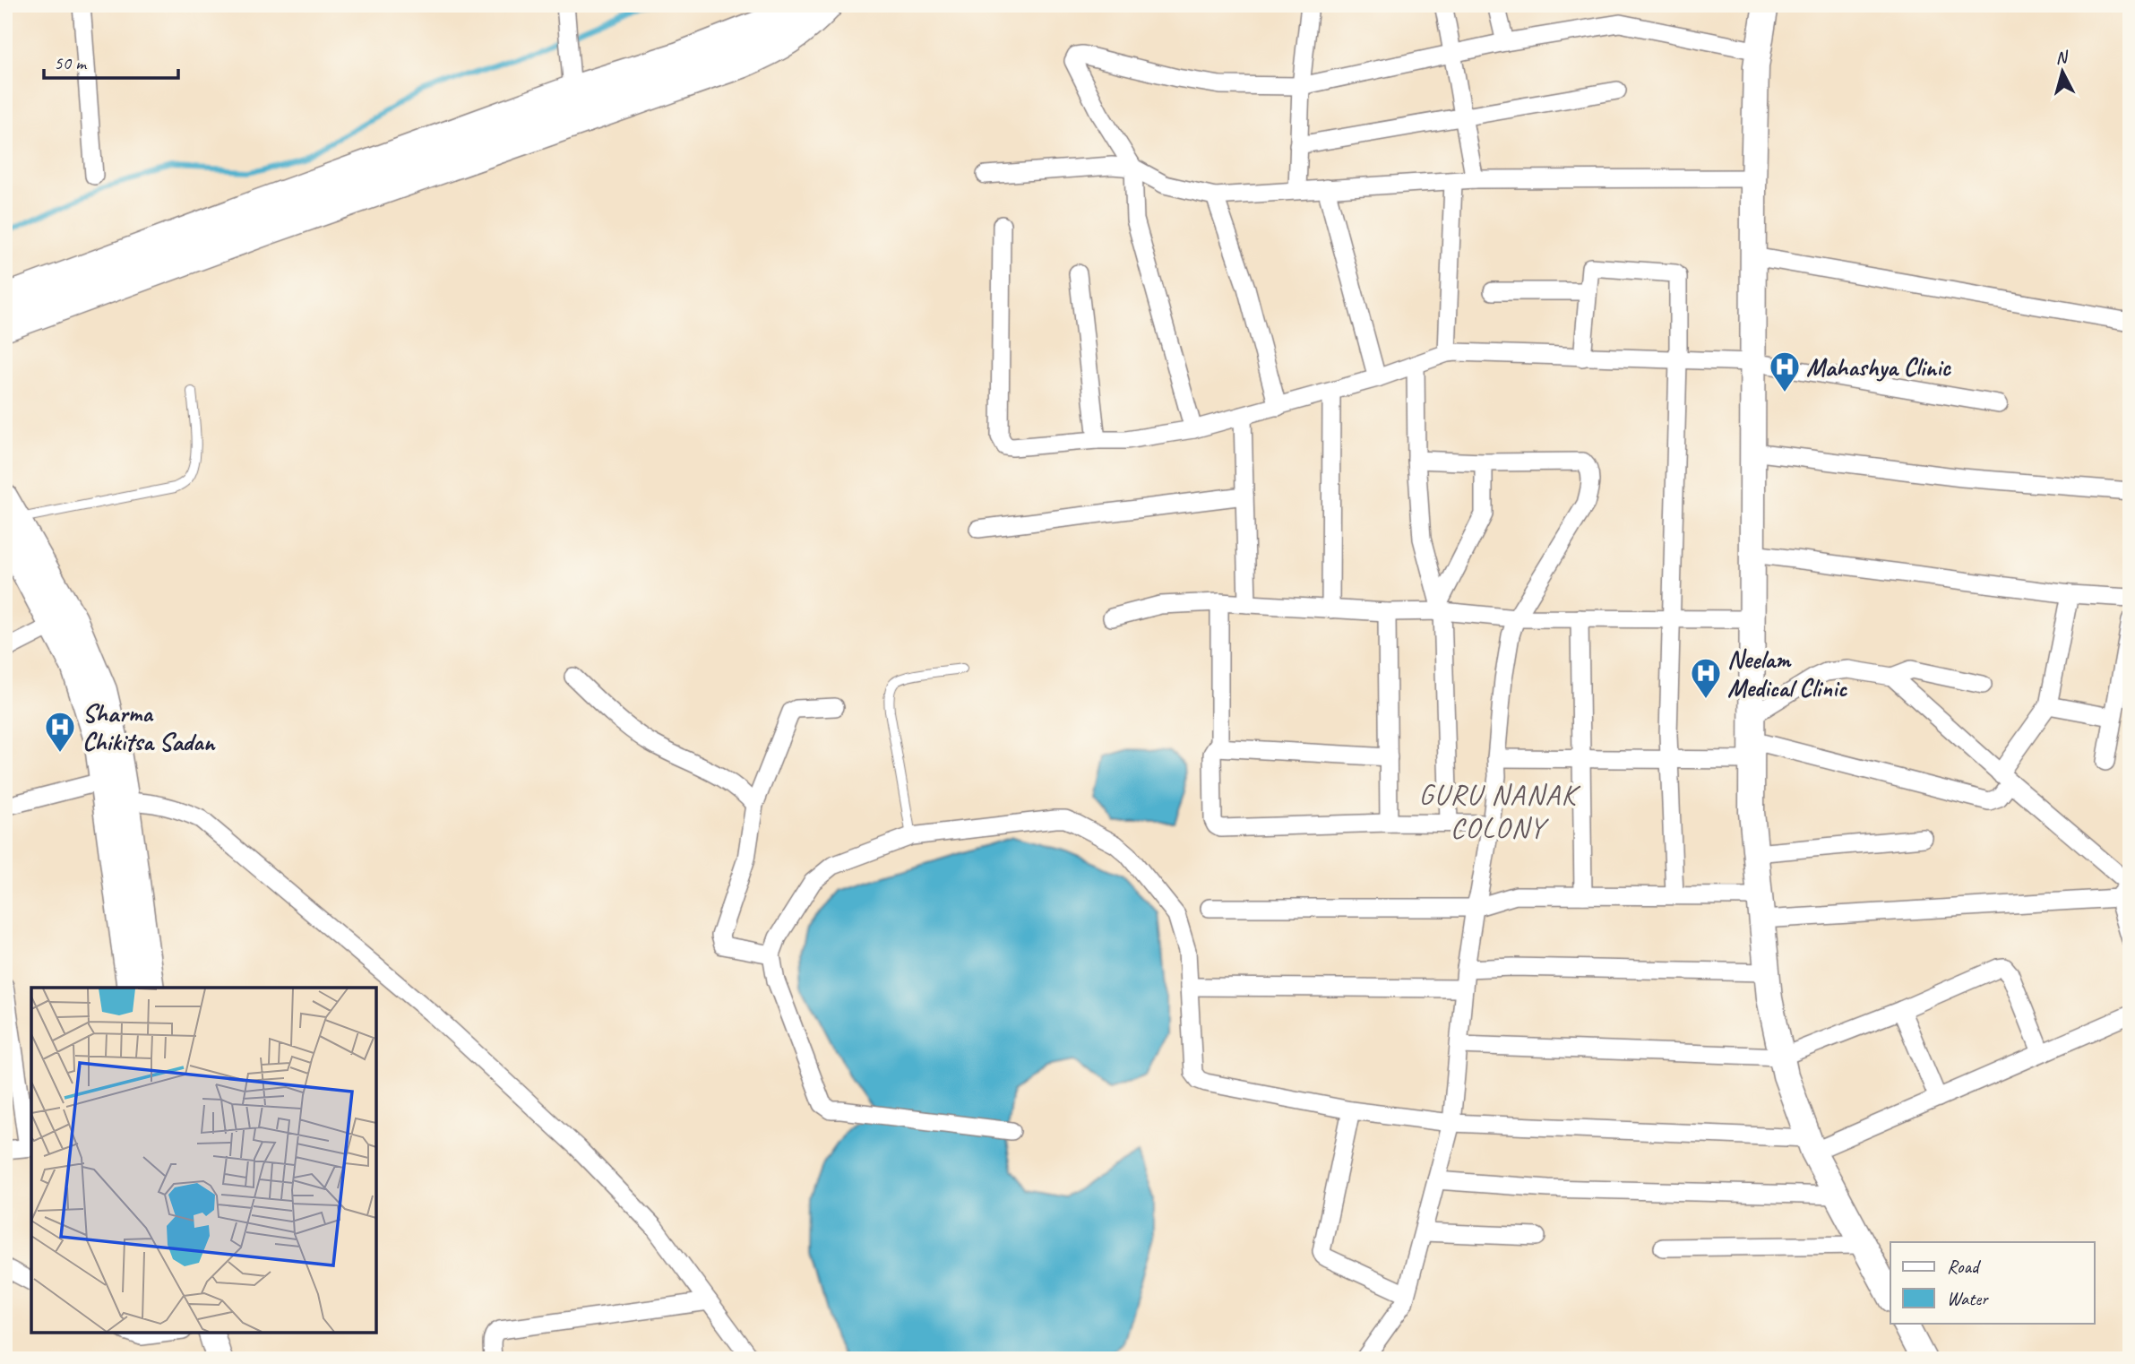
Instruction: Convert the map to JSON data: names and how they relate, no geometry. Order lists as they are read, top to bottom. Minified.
{"districts":["GURU NANAK COLONY"],"places":{"hospital":["Mahashya Clinic","Neelam Medical Clinic","Sharma Chikitsa Sadan"]},"legend":["Road","Water"],"scale_bar":"50 m","north":"top"}
